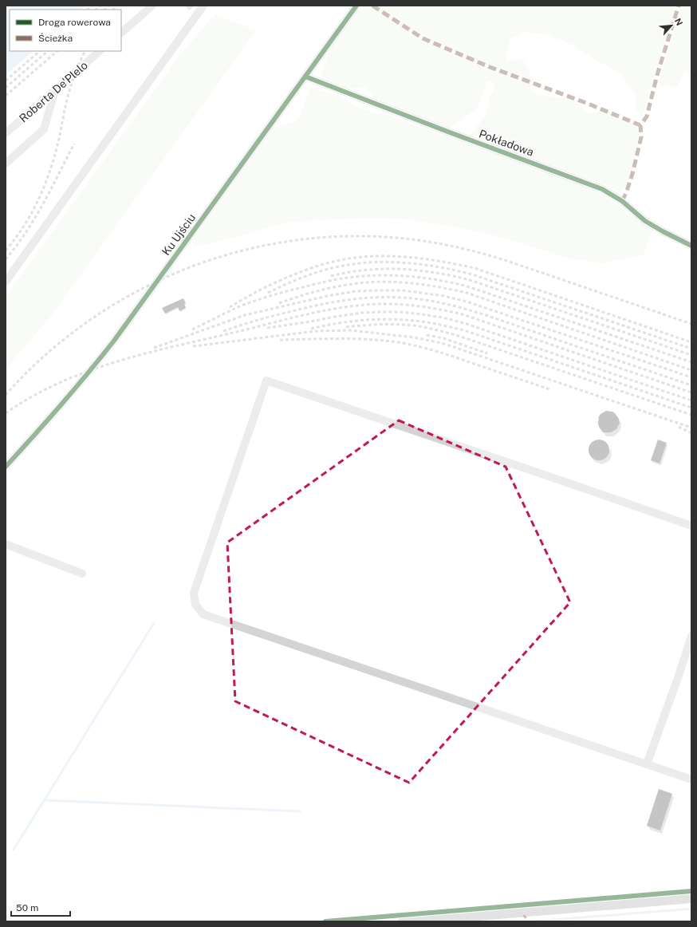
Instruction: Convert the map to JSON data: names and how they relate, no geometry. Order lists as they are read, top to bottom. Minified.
{"streets":{"street":["Roberta De'Plelo","Pokładowa","Ku Ujściu"]},"crossings":[["Pokładowa","Ku Ujściu"]],"legend":["Droga rowerowa","Ścieżka"],"scale_bar":"50 m","north":"top right"}
